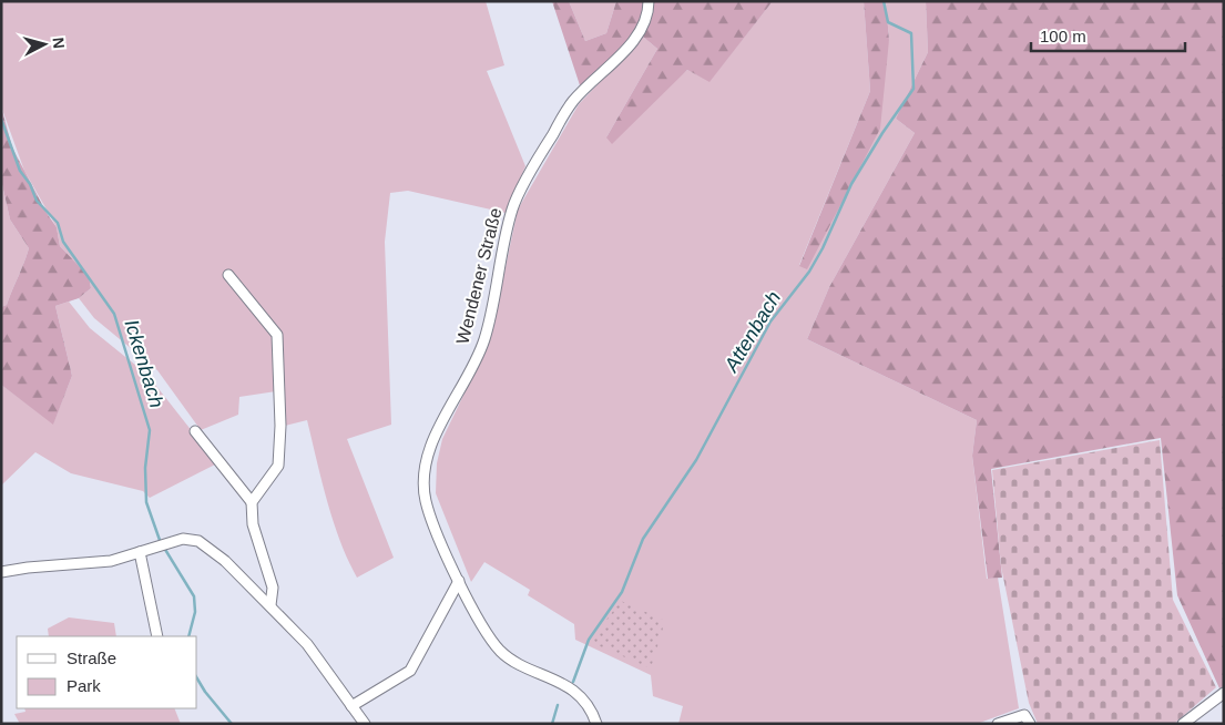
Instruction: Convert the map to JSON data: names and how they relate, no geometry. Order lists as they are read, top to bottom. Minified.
{"streets":{"street":["Wendener Straße"]},"water":["Attenbach","Ickenbach"],"legend":["Straße","Park"],"scale_bar":"100 m","north":"right"}
